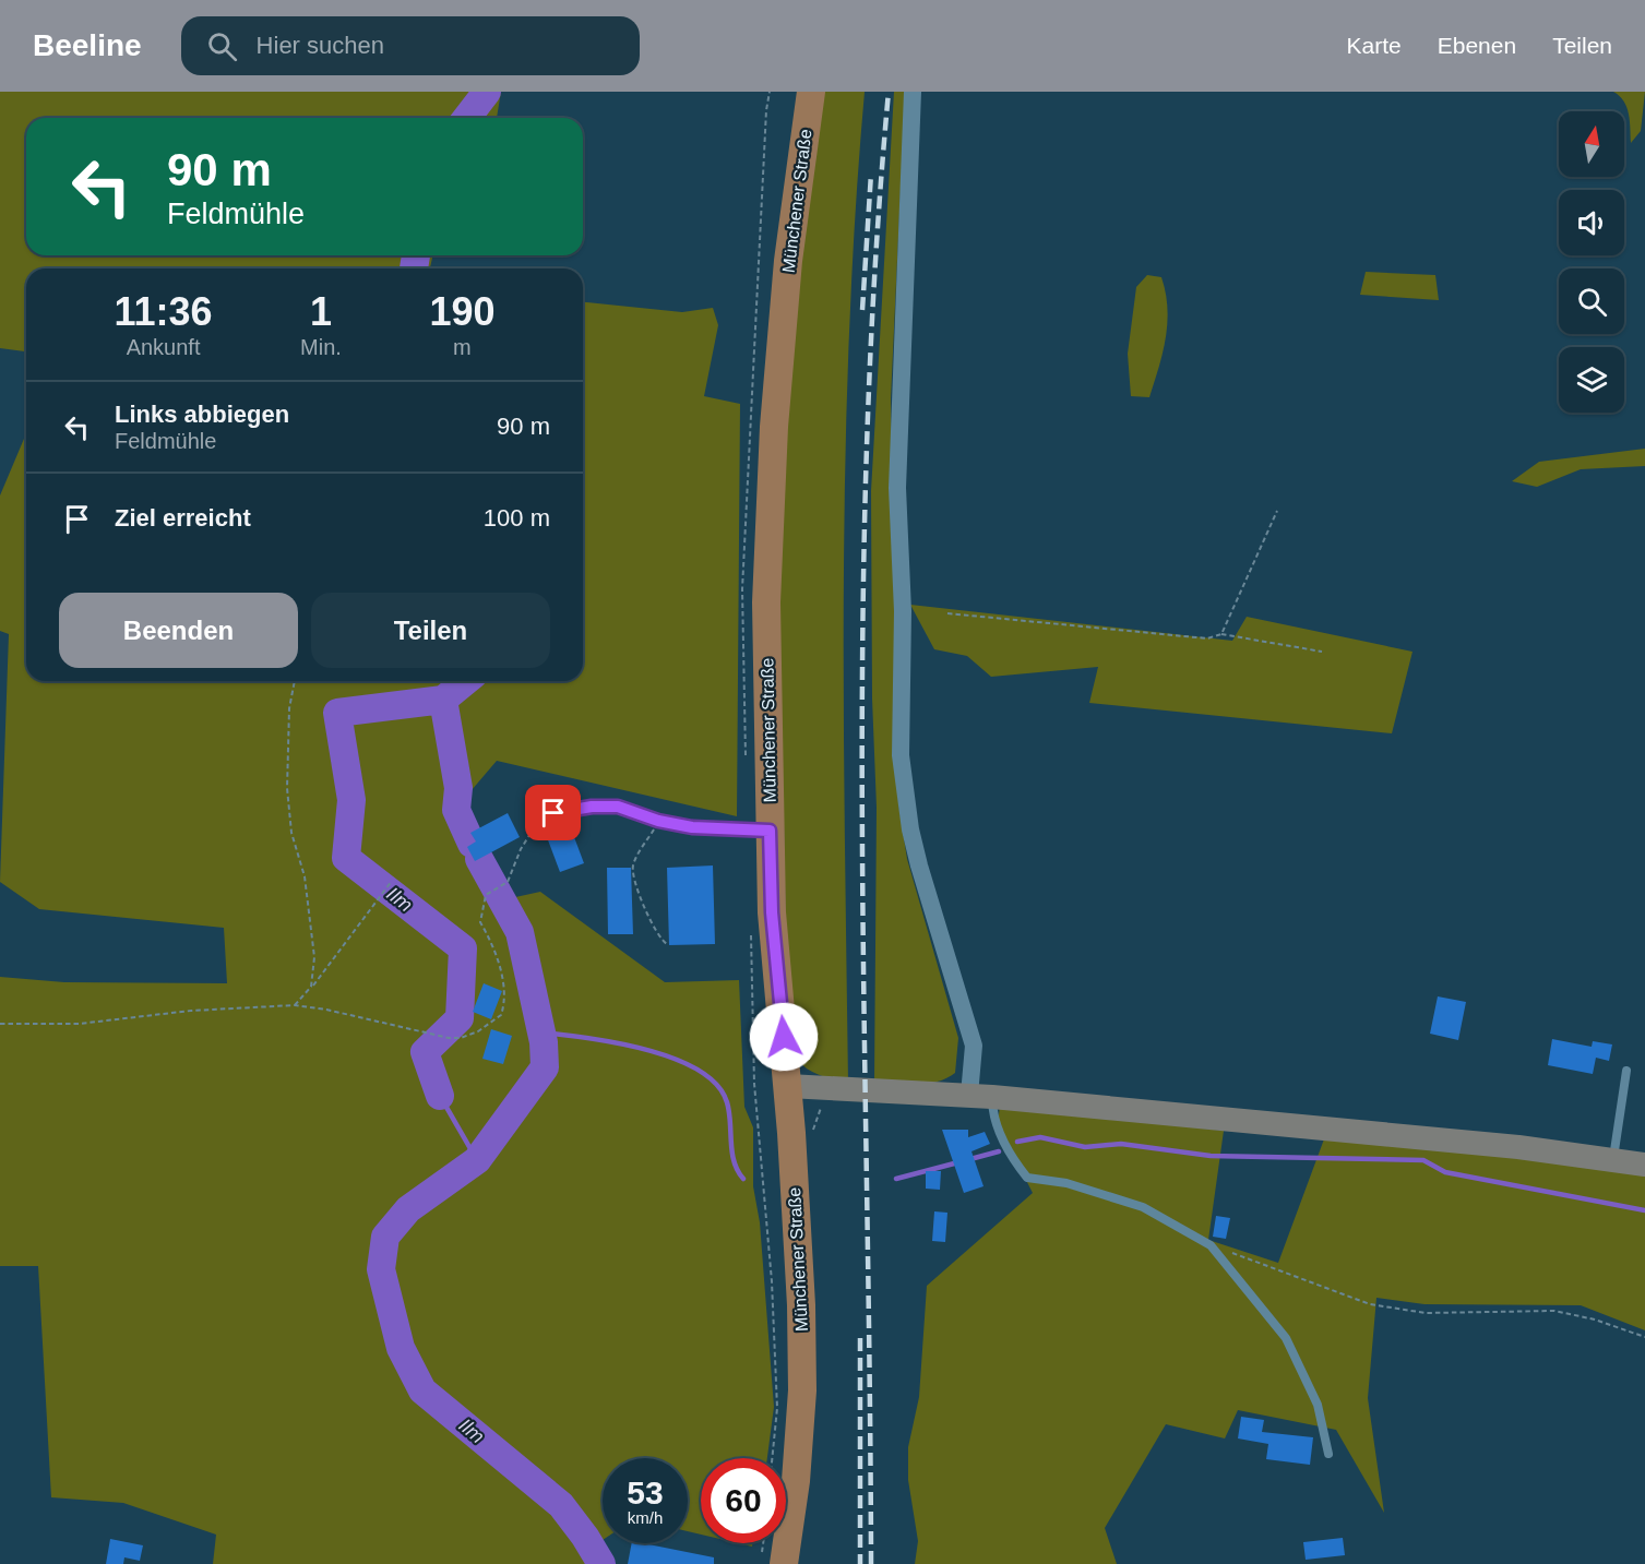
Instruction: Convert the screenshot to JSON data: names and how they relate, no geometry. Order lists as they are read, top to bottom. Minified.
{"streets":{"main road":["Münchener Straße"]},"water":["Ilm"],"north":"top","page":{"header":"Beeline","search":"Hier suchen","nav":["Karte","Ebenen","Teilen"],"turn":["90 m","Feldmühle"],"eta":["11:36","Ankunft","1","Min.","190","m"],"list":[{"name":"Links abbiegen","note":"Feldmühle","value":"90 m"},{"name":"Ziel erreicht","value":"100 m"}],"buttons":["Beenden","Teilen"],"speed":"53 km/h","limit":"60"}}
